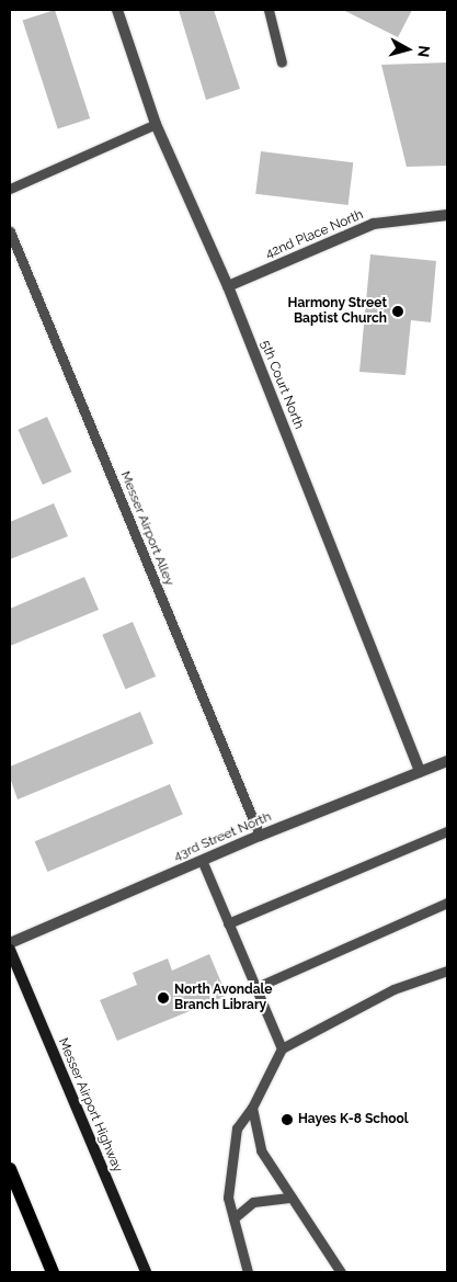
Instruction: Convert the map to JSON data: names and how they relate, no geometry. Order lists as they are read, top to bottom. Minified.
{"streets":{"main road":["Messer Airport Highway"],"street":["42nd Place North","5th Court North","43rd Street North"],"lane":["Messer Airport Alley"]},"crossings":[["42nd Place North","5th Court North"],["5th Court North","43rd Street North"],["Messer Airport Alley","43rd Street North"]],"places":["Harmony Street Baptist Church","North Avondale Branch Library","Hayes K-8 School"],"north":"right"}
